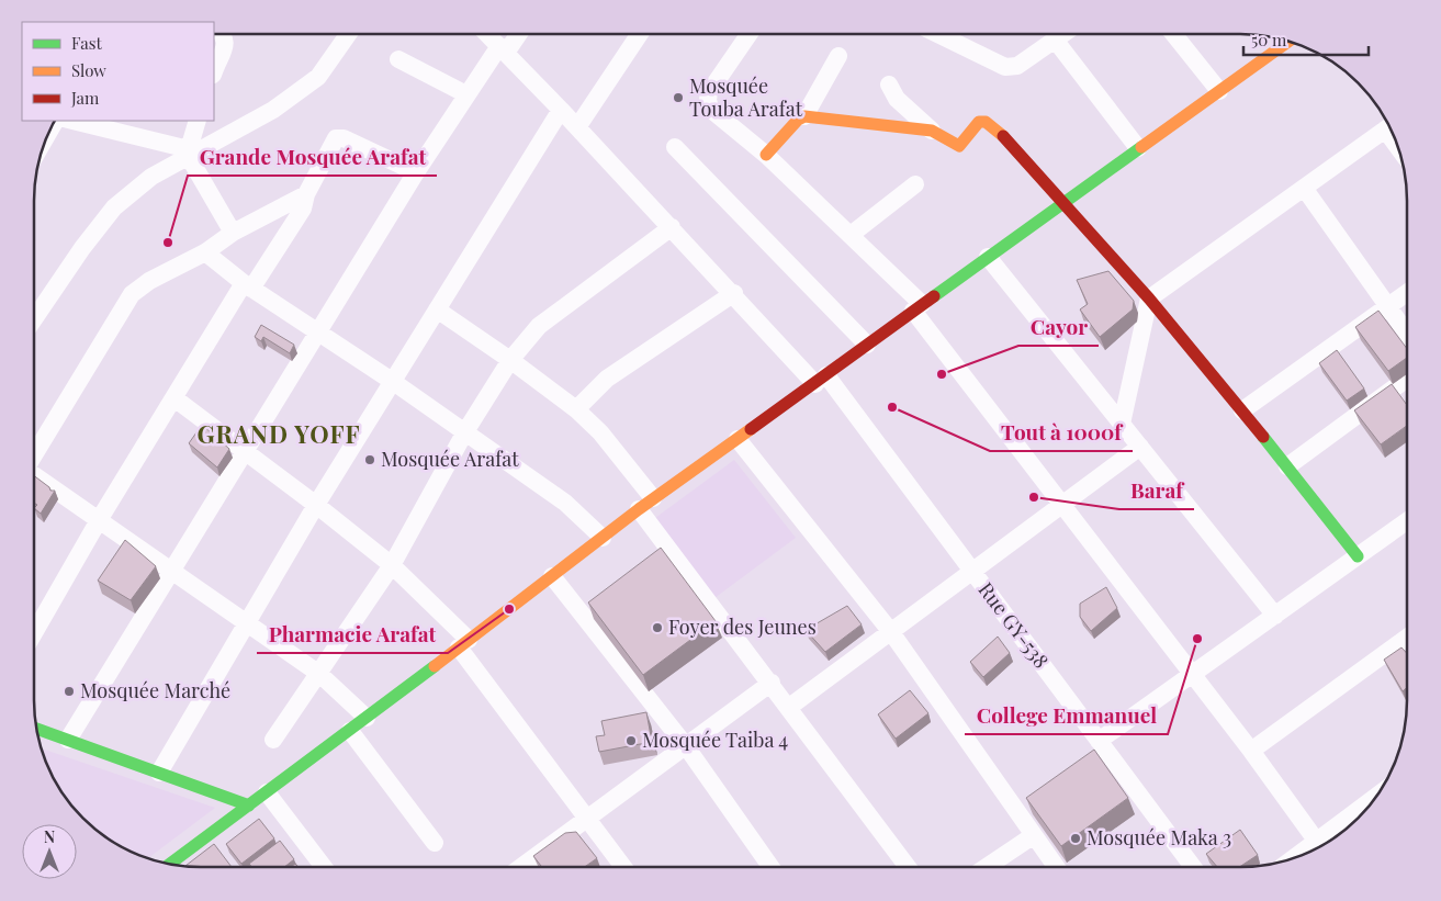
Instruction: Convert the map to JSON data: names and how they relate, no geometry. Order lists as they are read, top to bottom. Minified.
{"streets":{"street":["Rue GY-538"]},"districts":["GRAND YOFF"],"places":["Mosquée Touba Arafat","Grande Mosquée Arafat","Cayor","Tout à 1000f","Mosquée Arafat","Baraf","Pharmacie Arafat","Foyer des Jeunes","College Emmanuel","Mosquée Marché","Mosquée Taiba 4","Mosquée Maka 3"],"legend":["Fast","Slow","Jam"],"scale_bar":"50 m","north":"top"}
